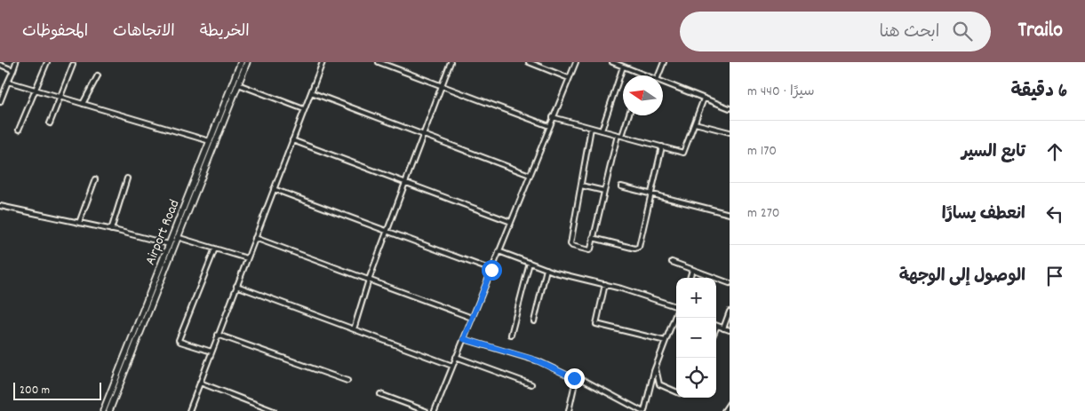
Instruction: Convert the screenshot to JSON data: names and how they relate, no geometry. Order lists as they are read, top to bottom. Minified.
{"streets":{"highway":["Airport Road"]},"scale_bar":"200 m","north":"left","page":{"header":"Trailo","search":"ابحث هنا","nav":["الخريطة","الاتجاهات","المحفوظات"],"heading":["6 دقيقة","سيرًا · 440 m"],"list":[["تابع السير","170 m"],["انعطف يسارًا","270 m"],"الوصول إلى الوجهة"],"map_buttons":["+","−"],"scale":"200 m"}}
